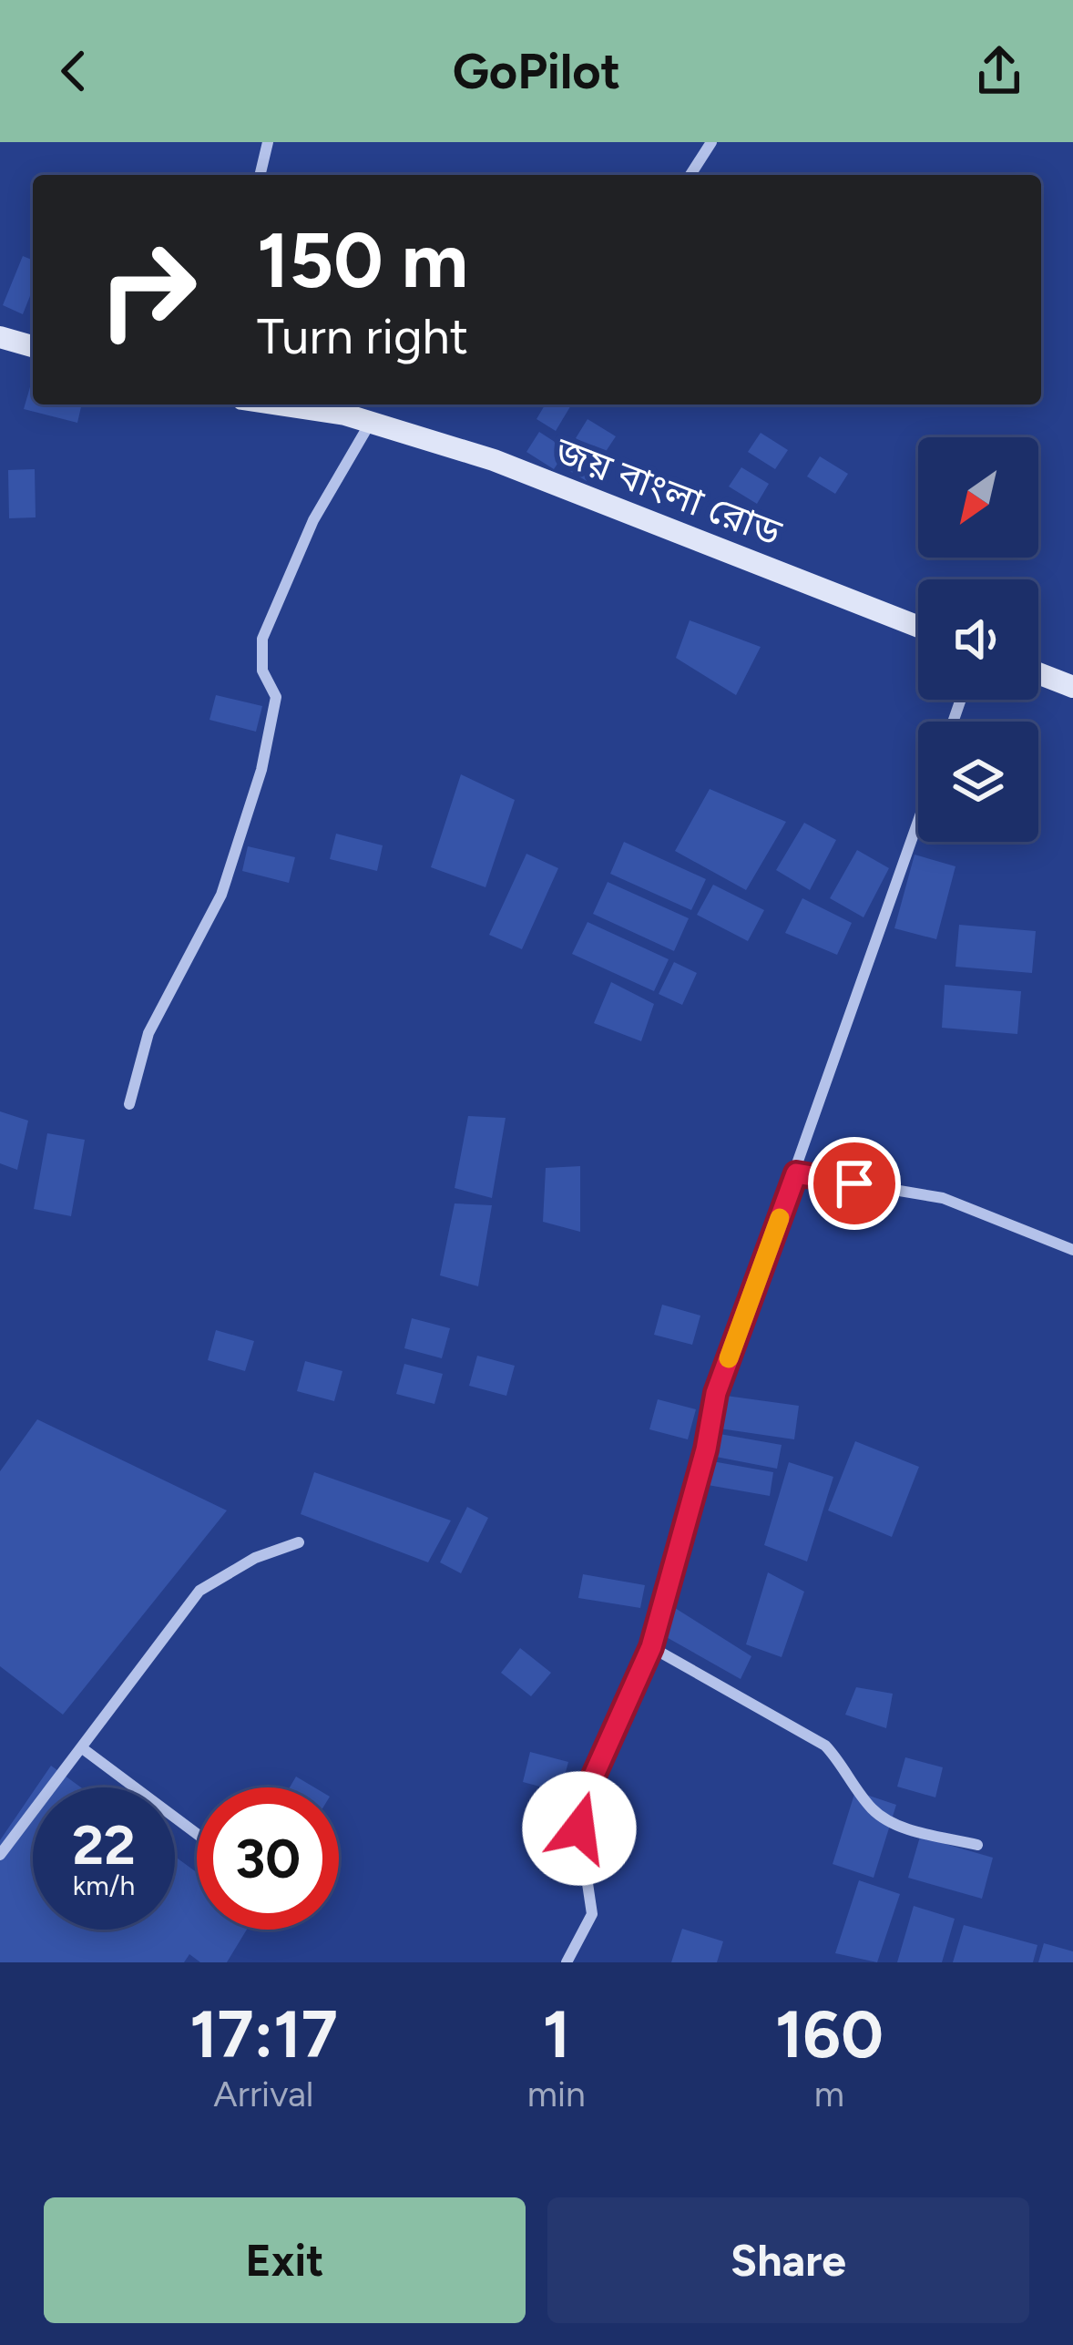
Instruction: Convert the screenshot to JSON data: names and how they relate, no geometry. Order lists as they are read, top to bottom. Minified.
{"streets":{"street":["জয় বাংলা রোড"]},"north":"bottom left","page":{"header":"GoPilot","turn":["150 m","Turn right"],"speed":"22 km/h","limit":"30","eta":["17:17","Arrival","1","min","160","m"],"buttons":["Exit","Share"]}}
